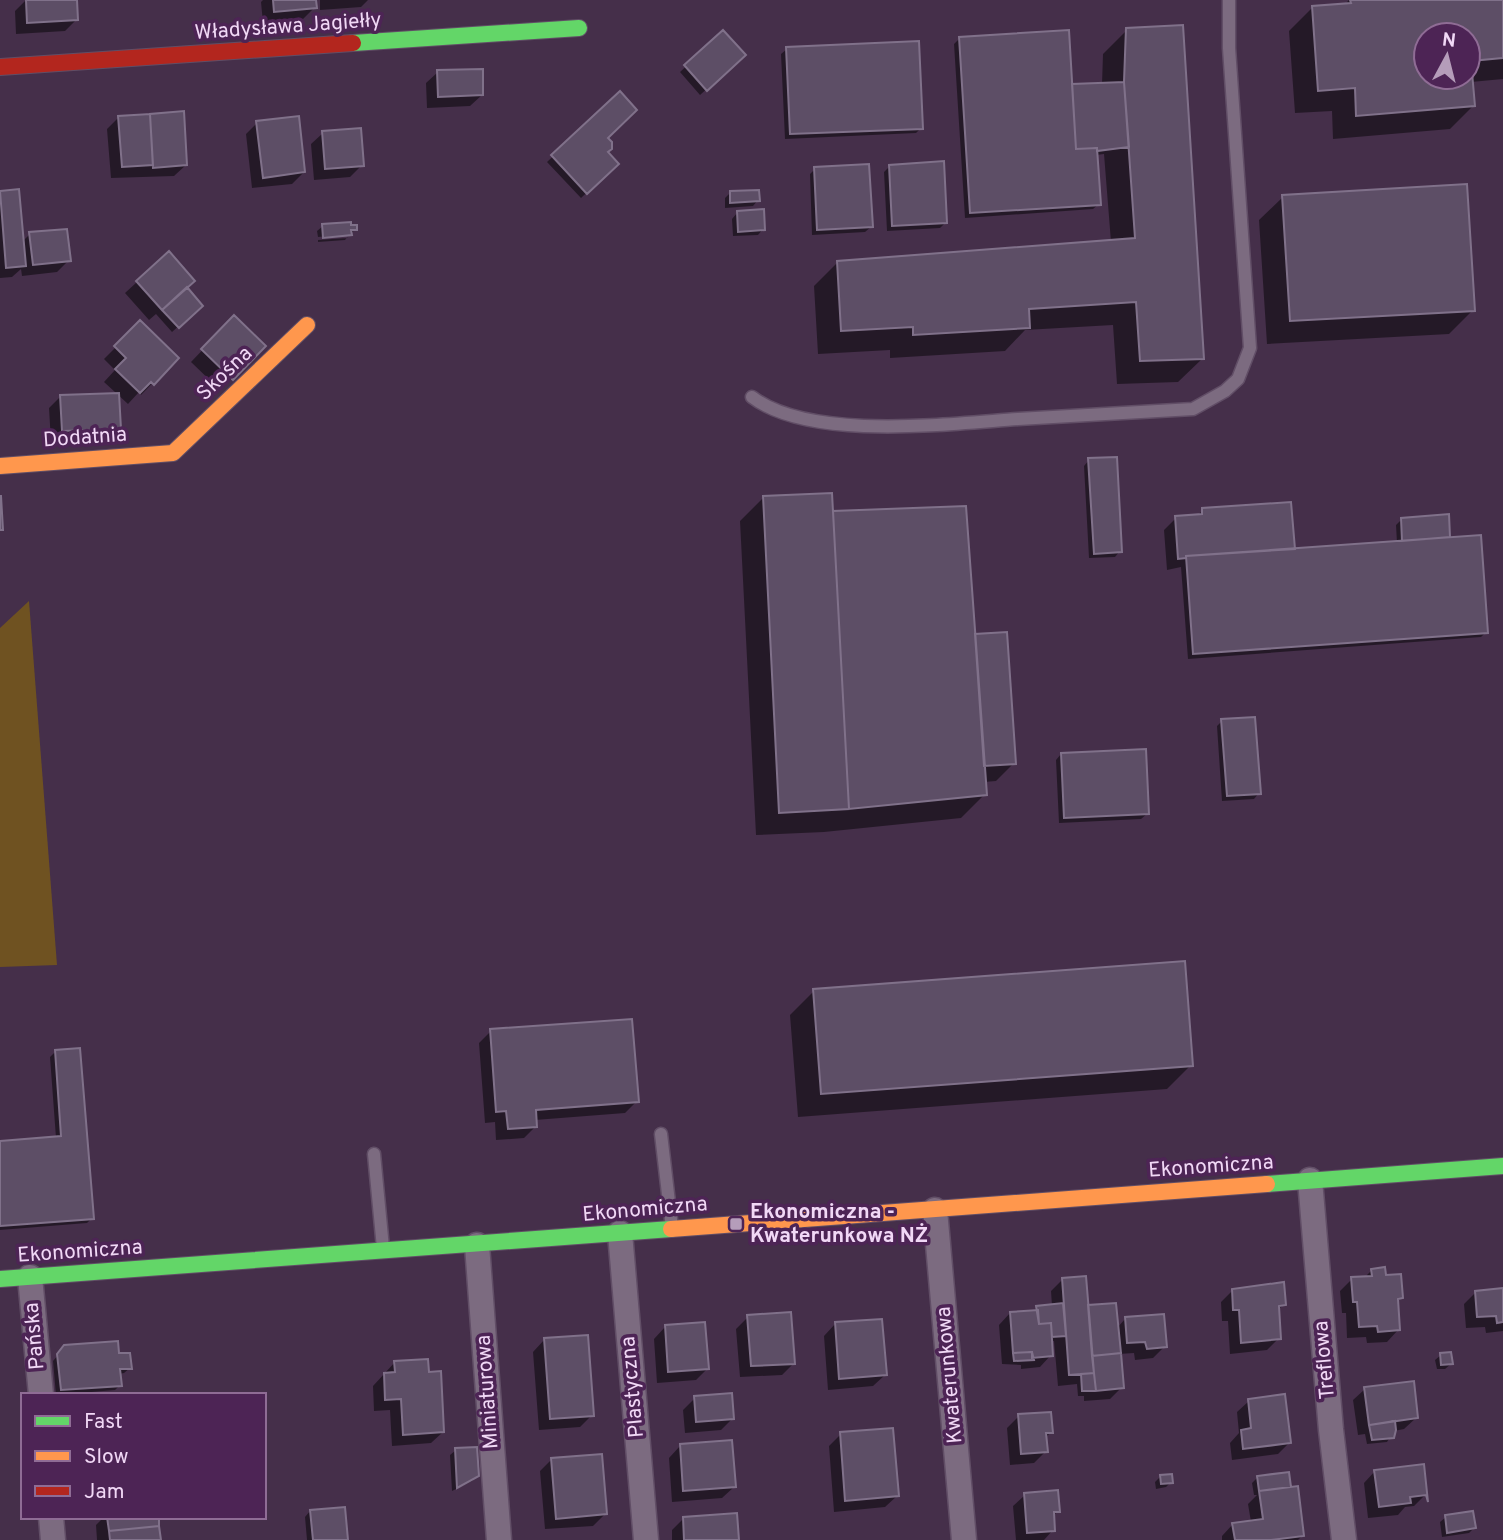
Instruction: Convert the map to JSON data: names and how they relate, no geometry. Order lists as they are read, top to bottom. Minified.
{"streets":{"street":["Władysława Jagiełły","Skośna","Dodatnia","Ekonomiczna","Pańska","Treflowa","Kwaterunkowa","Plastyczna","Miniaturowa"]},"crossings":[["Skośna","Dodatnia"],["Ekonomiczna","Pańska"],["Ekonomiczna","Treflowa"],["Ekonomiczna","Kwaterunkowa"],["Ekonomiczna","Plastyczna"],["Ekonomiczna","Miniaturowa"]],"places":{"transit":["Ekonomiczna - Kwaterunkowa NŻ"]},"legend":["Fast","Slow","Jam"],"north":"top"}
